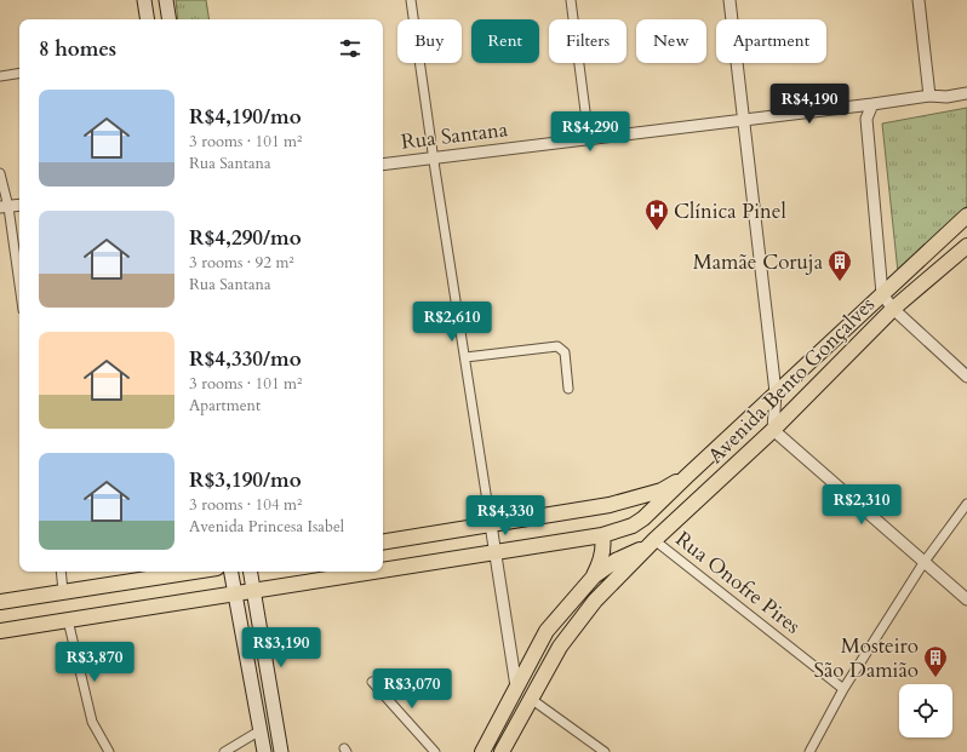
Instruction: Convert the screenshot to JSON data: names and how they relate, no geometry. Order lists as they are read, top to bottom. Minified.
{"streets":{"main road":["Avenida Bento Gonçalves"],"street":["Rua Santana","Rua Onofre Pires"]},"crossings":[["Avenida Bento Gonçalves","Rua Onofre Pires"]],"places":{"hospital":["Clínica Pinel"],"building":["Mamãe Coruja","Mosteiro São Damião"]},"page":{"chip":["Buy","Rent","Filters","New","Apartment"],"heading":"8 homes","list":[{"name":"R$4,190/mo","note":"3 rooms · 101 m² · Rua Santana"},{"name":"R$4,290/mo","note":"3 rooms · 92 m² · Rua Santana"},{"name":"R$4,330/mo","note":"3 rooms · 101 m² · Apartment"},{"name":"R$3,190/mo","note":"3 rooms · 104 m² · Avenida Princesa Isabel"}],"price":["R$4,190","R$4,290","R$2,610","R$2,310","R$4,330","R$3,190","R$3,870","R$3,070"]}}
